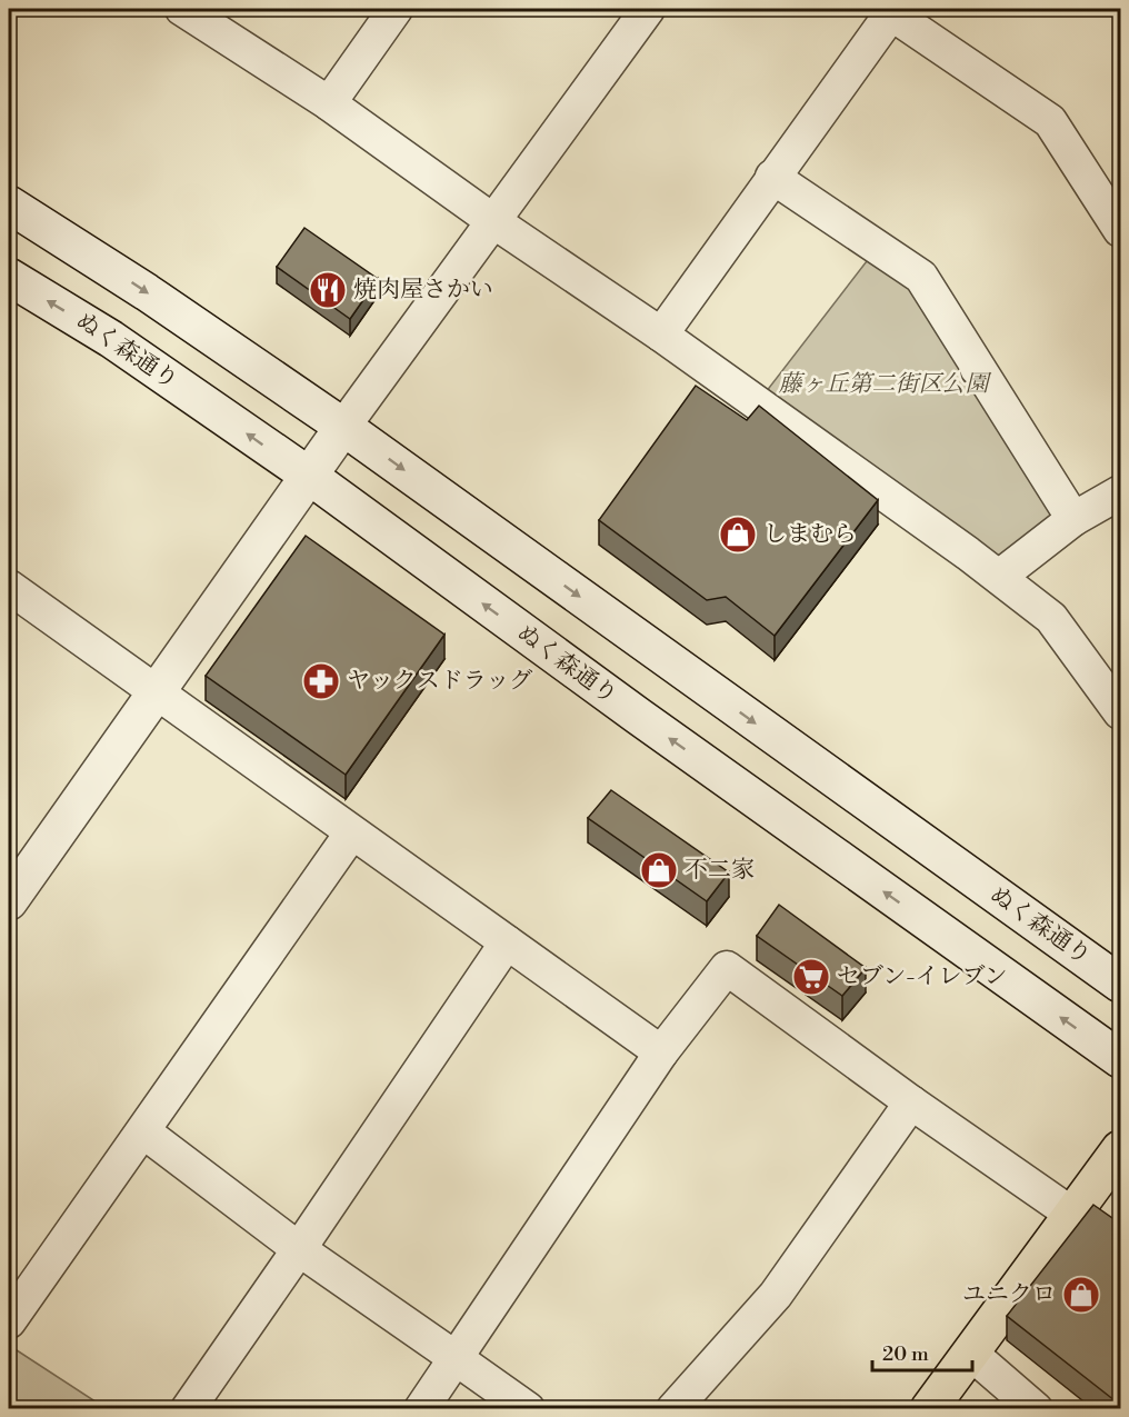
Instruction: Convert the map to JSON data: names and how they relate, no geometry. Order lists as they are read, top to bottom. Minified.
{"streets":{"main road":["ぬく森通り"]},"parks":["藤ヶ丘第二街区公園"],"places":{"restaurant":["焼肉屋さかい"],"shop":["しまむら","不二家","ユニクロ"],"pharmacy":["ヤックスドラッグ"],"supermarket":["セブン-イレブン"]},"scale_bar":"20 m"}
